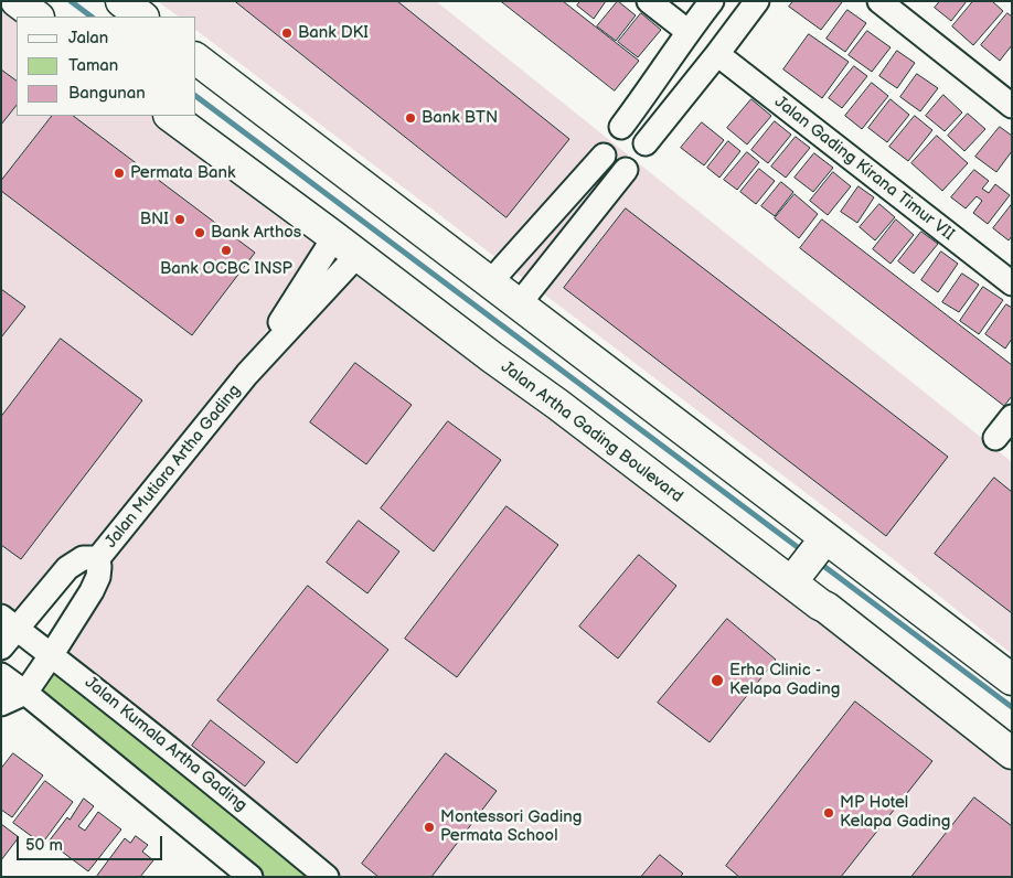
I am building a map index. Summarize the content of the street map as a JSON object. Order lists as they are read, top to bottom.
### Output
{
  "streets": {
    "main road": ["Jalan Artha Gading Boulevard"],
    "street": ["Jalan Gading Kirana Timur VII", "Jalan Mutiara Artha Gading", "Jalan Kumala Artha Gading"]
  },
  "crossings": [
    ["Jalan Artha Gading Boulevard", "Jalan Mutiara Artha Gading"],
    ["Jalan Mutiara Artha Gading", "Jalan Kumala Artha Gading"]
  ],
  "places": [
    "Bank DKI",
    "Bank BTN",
    "Permata Bank",
    "BNI",
    "Bank Arthos",
    "Bank OCBC INSP",
    "Erha Clinic - Kelapa Gading",
    "MP Hotel Kelapa Gading",
    "Montessori Gading Permata School"
  ],
  "legend": ["Jalan", "Taman", "Bangunan"],
  "scale_bar": "50 m"
}
